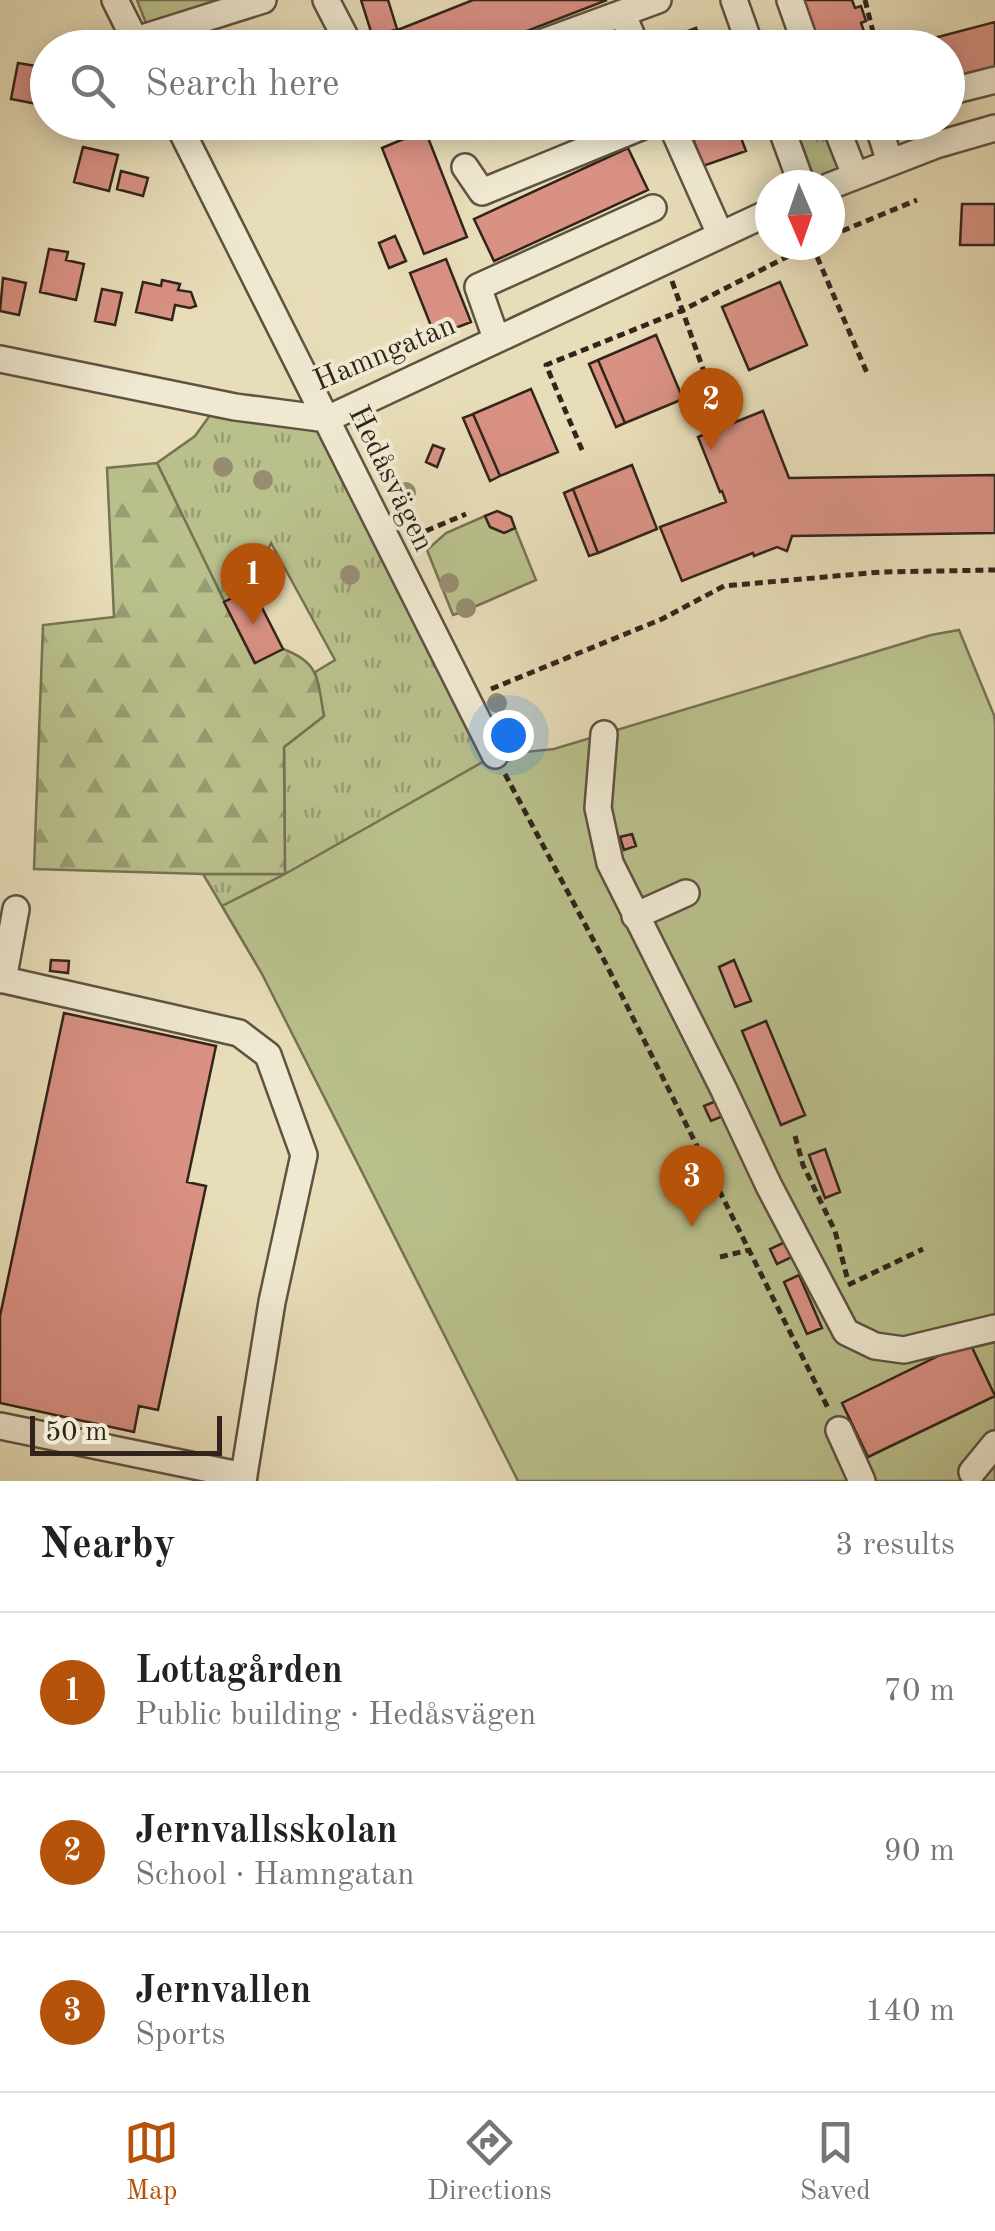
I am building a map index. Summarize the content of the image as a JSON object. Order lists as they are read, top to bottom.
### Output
{
  "streets": {
    "street": ["Hamngatan", "Hedåsvägen"]
  },
  "crossings": [
    ["Hamngatan", "Hedåsvägen"]
  ],
  "scale_bar": "50 m",
  "north": "bottom",
  "page": {
    "search": "Search here",
    "pins": ["2", "1", "3"],
    "scale": "50 m",
    "heading": ["Nearby", "3 results"],
    "list": [
      {
        "mark": "1",
        "name": "Lottagården",
        "note": "Public building · Hedåsvägen",
        "value": "70 m"
      },
      {
        "mark": "2",
        "name": "Jernvallsskolan",
        "note": "School · Hamngatan",
        "value": "90 m"
      },
      {
        "mark": "3",
        "name": "Jernvallen",
        "note": "Sports",
        "value": "140 m"
      }
    ],
    "nav": ["Map", "Directions", "Saved"]
  }
}
